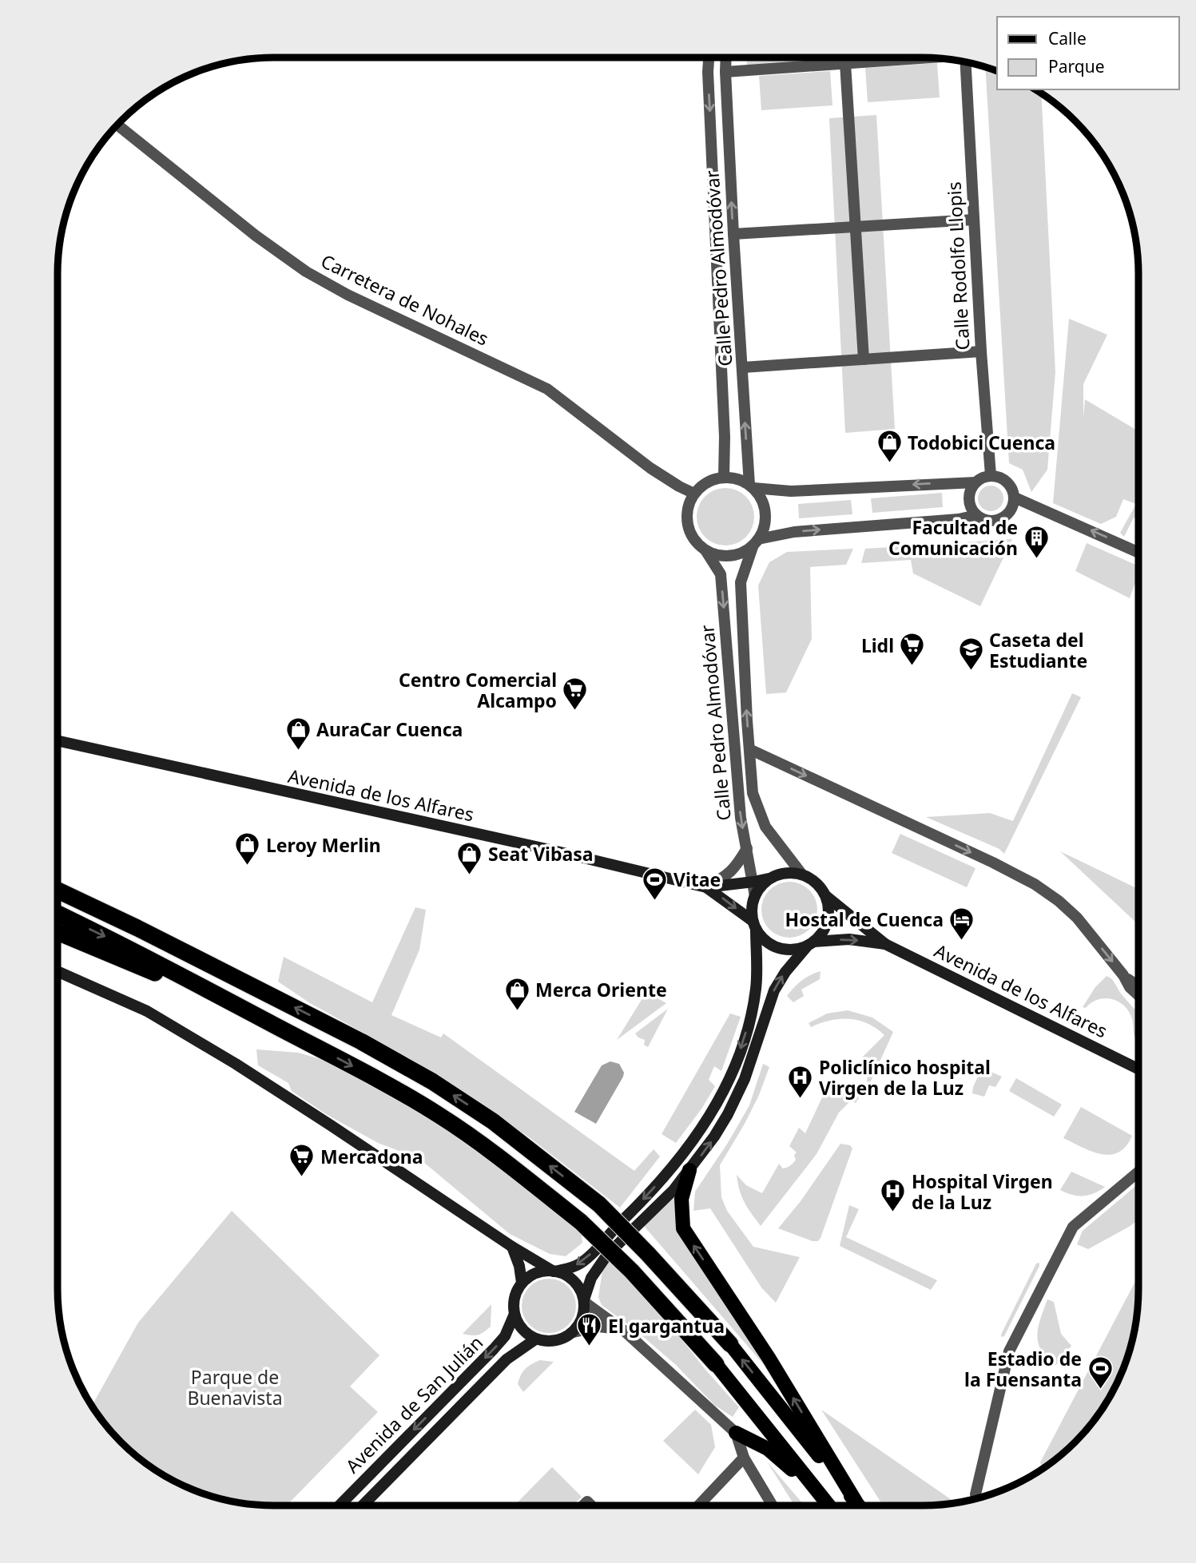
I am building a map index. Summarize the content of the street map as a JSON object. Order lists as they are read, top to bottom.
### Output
{
  "streets": {
    "main road": ["Avenida de los Alfares", "Avenida de San Julián"],
    "street": ["Calle Rodolfo Llopis", "Calle Pedro Almodóvar", "Carretera de Nohales"]
  },
  "crossings": [
    ["Calle Pedro Almodóvar", "Carretera de Nohales"],
    ["Calle Pedro Almodóvar", "Avenida de los Alfares"]
  ],
  "parks": ["Parque de Buenavista"],
  "places": {
    "shop": [
      "Todobici Cuenca",
      "AuraCar Cuenca",
      "Leroy Merlin",
      "Seat Vibasa",
      "Merca Oriente"
    ],
    "building": ["Facultad de Comunicación"],
    "supermarket": ["Lidl", "Centro Comercial Alcampo", "Mercadona"],
    "school or university": ["Caseta del Estudiante"],
    "sports": ["Vitae", "Estadio de la Fuensanta"],
    "hotel": ["Hostal de Cuenca"],
    "hospital": ["Policlínico hospital Virgen de la Luz", "Hospital Virgen de la Luz"],
    "restaurant": ["El gargantua"]
  },
  "legend": ["Calle", "Parque"]
}
